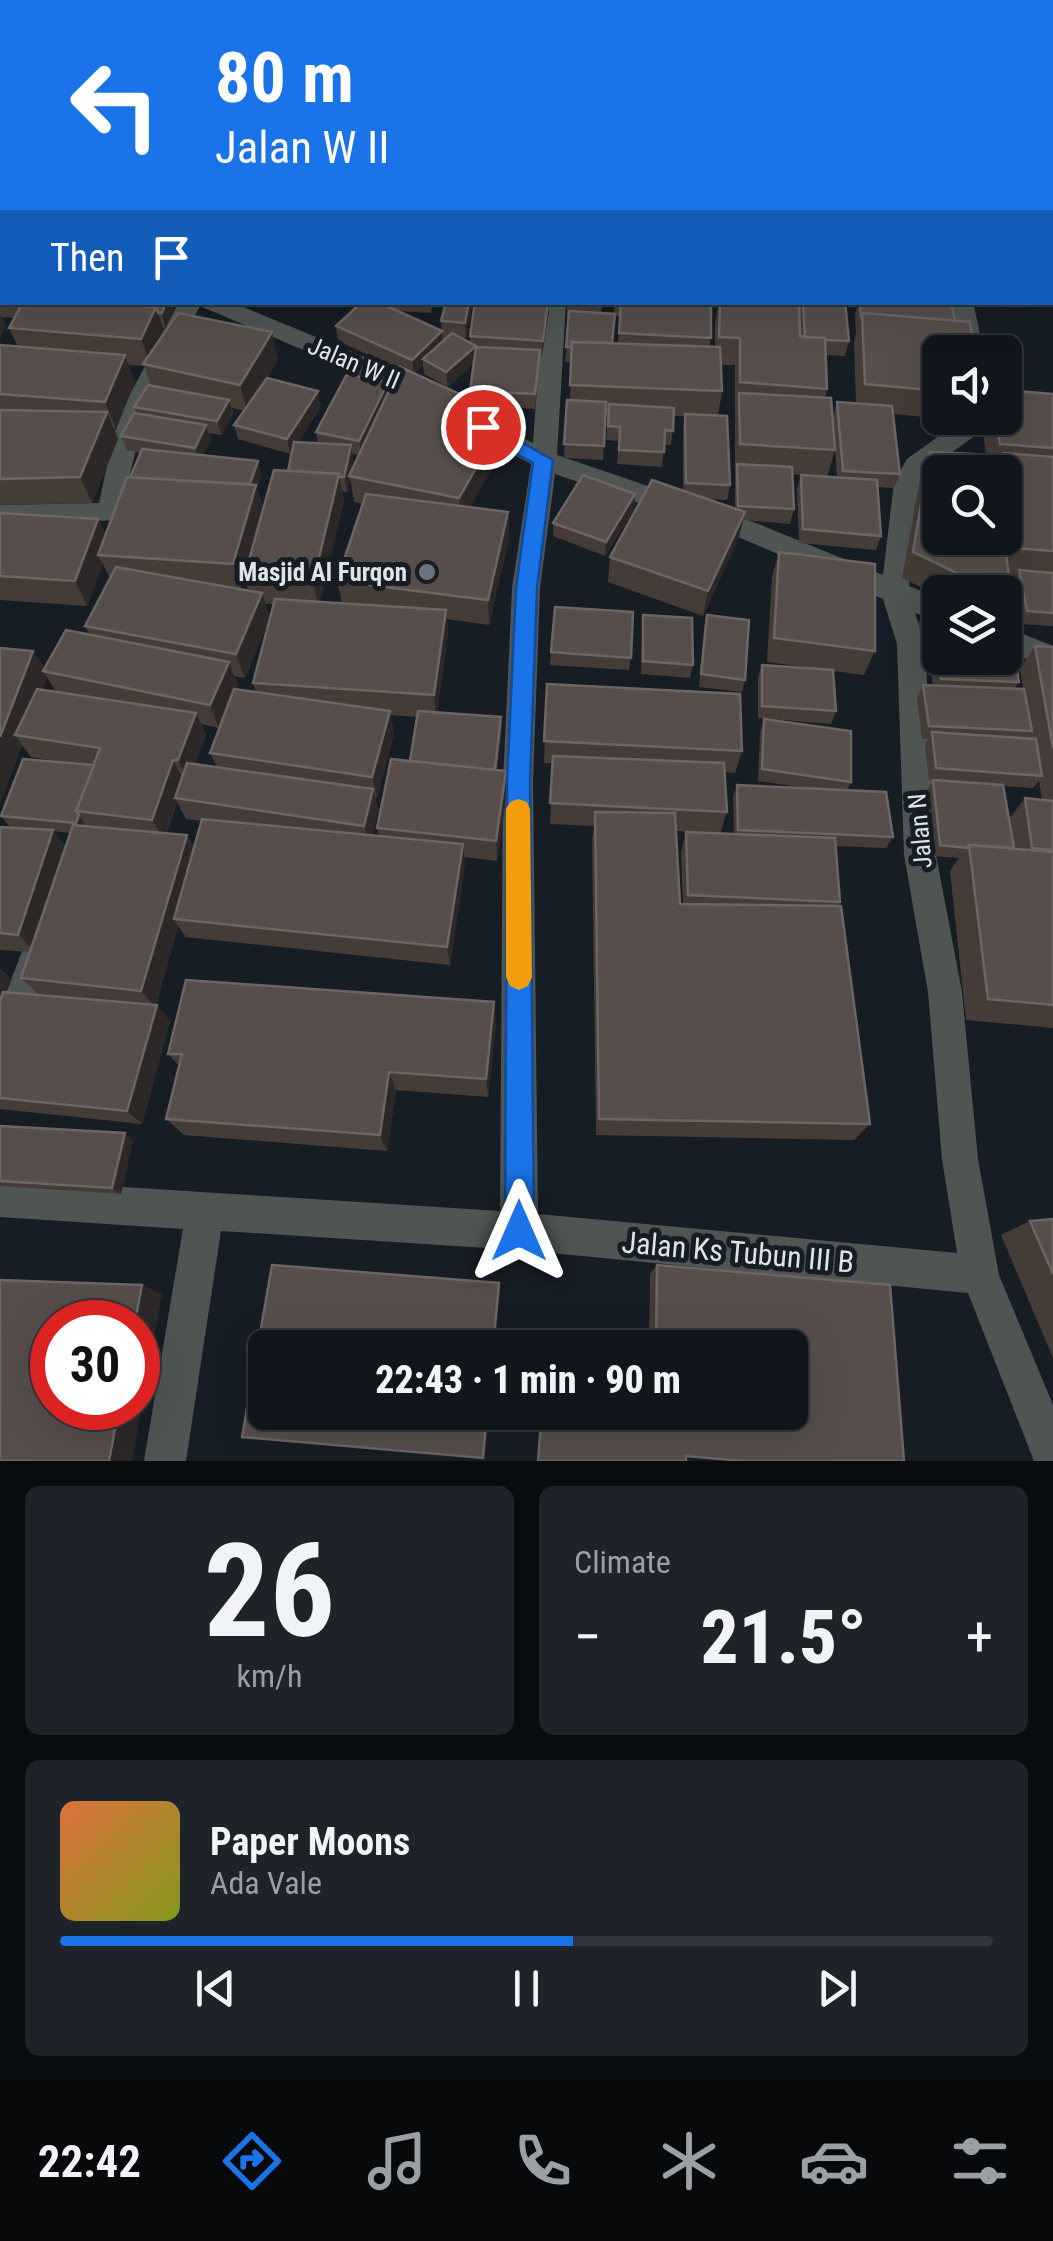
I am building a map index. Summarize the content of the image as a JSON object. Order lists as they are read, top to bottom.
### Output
{
  "streets": {
    "street": ["Jalan W II", "Jalan N", "Jalan Ks Tubun III B"]
  },
  "crossings": [
    ["Jalan W II", "Jalan N"],
    ["Jalan N", "Jalan Ks Tubun III B"]
  ],
  "places": ["Masjid Al Furqon"],
  "page": {
    "turn": ["80 m", "Jalan W II"],
    "then": "Then",
    "limit": "30",
    "trip": "22:43 · 1 min · 90 m",
    "tile": [
      ["26", "km/h"],
      "Climate"
    ],
    "heat": ["−", "21.5°", "+"],
    "song": ["Paper Moons", "Ada Vale"],
    "tabs": "22:42"
  }
}
